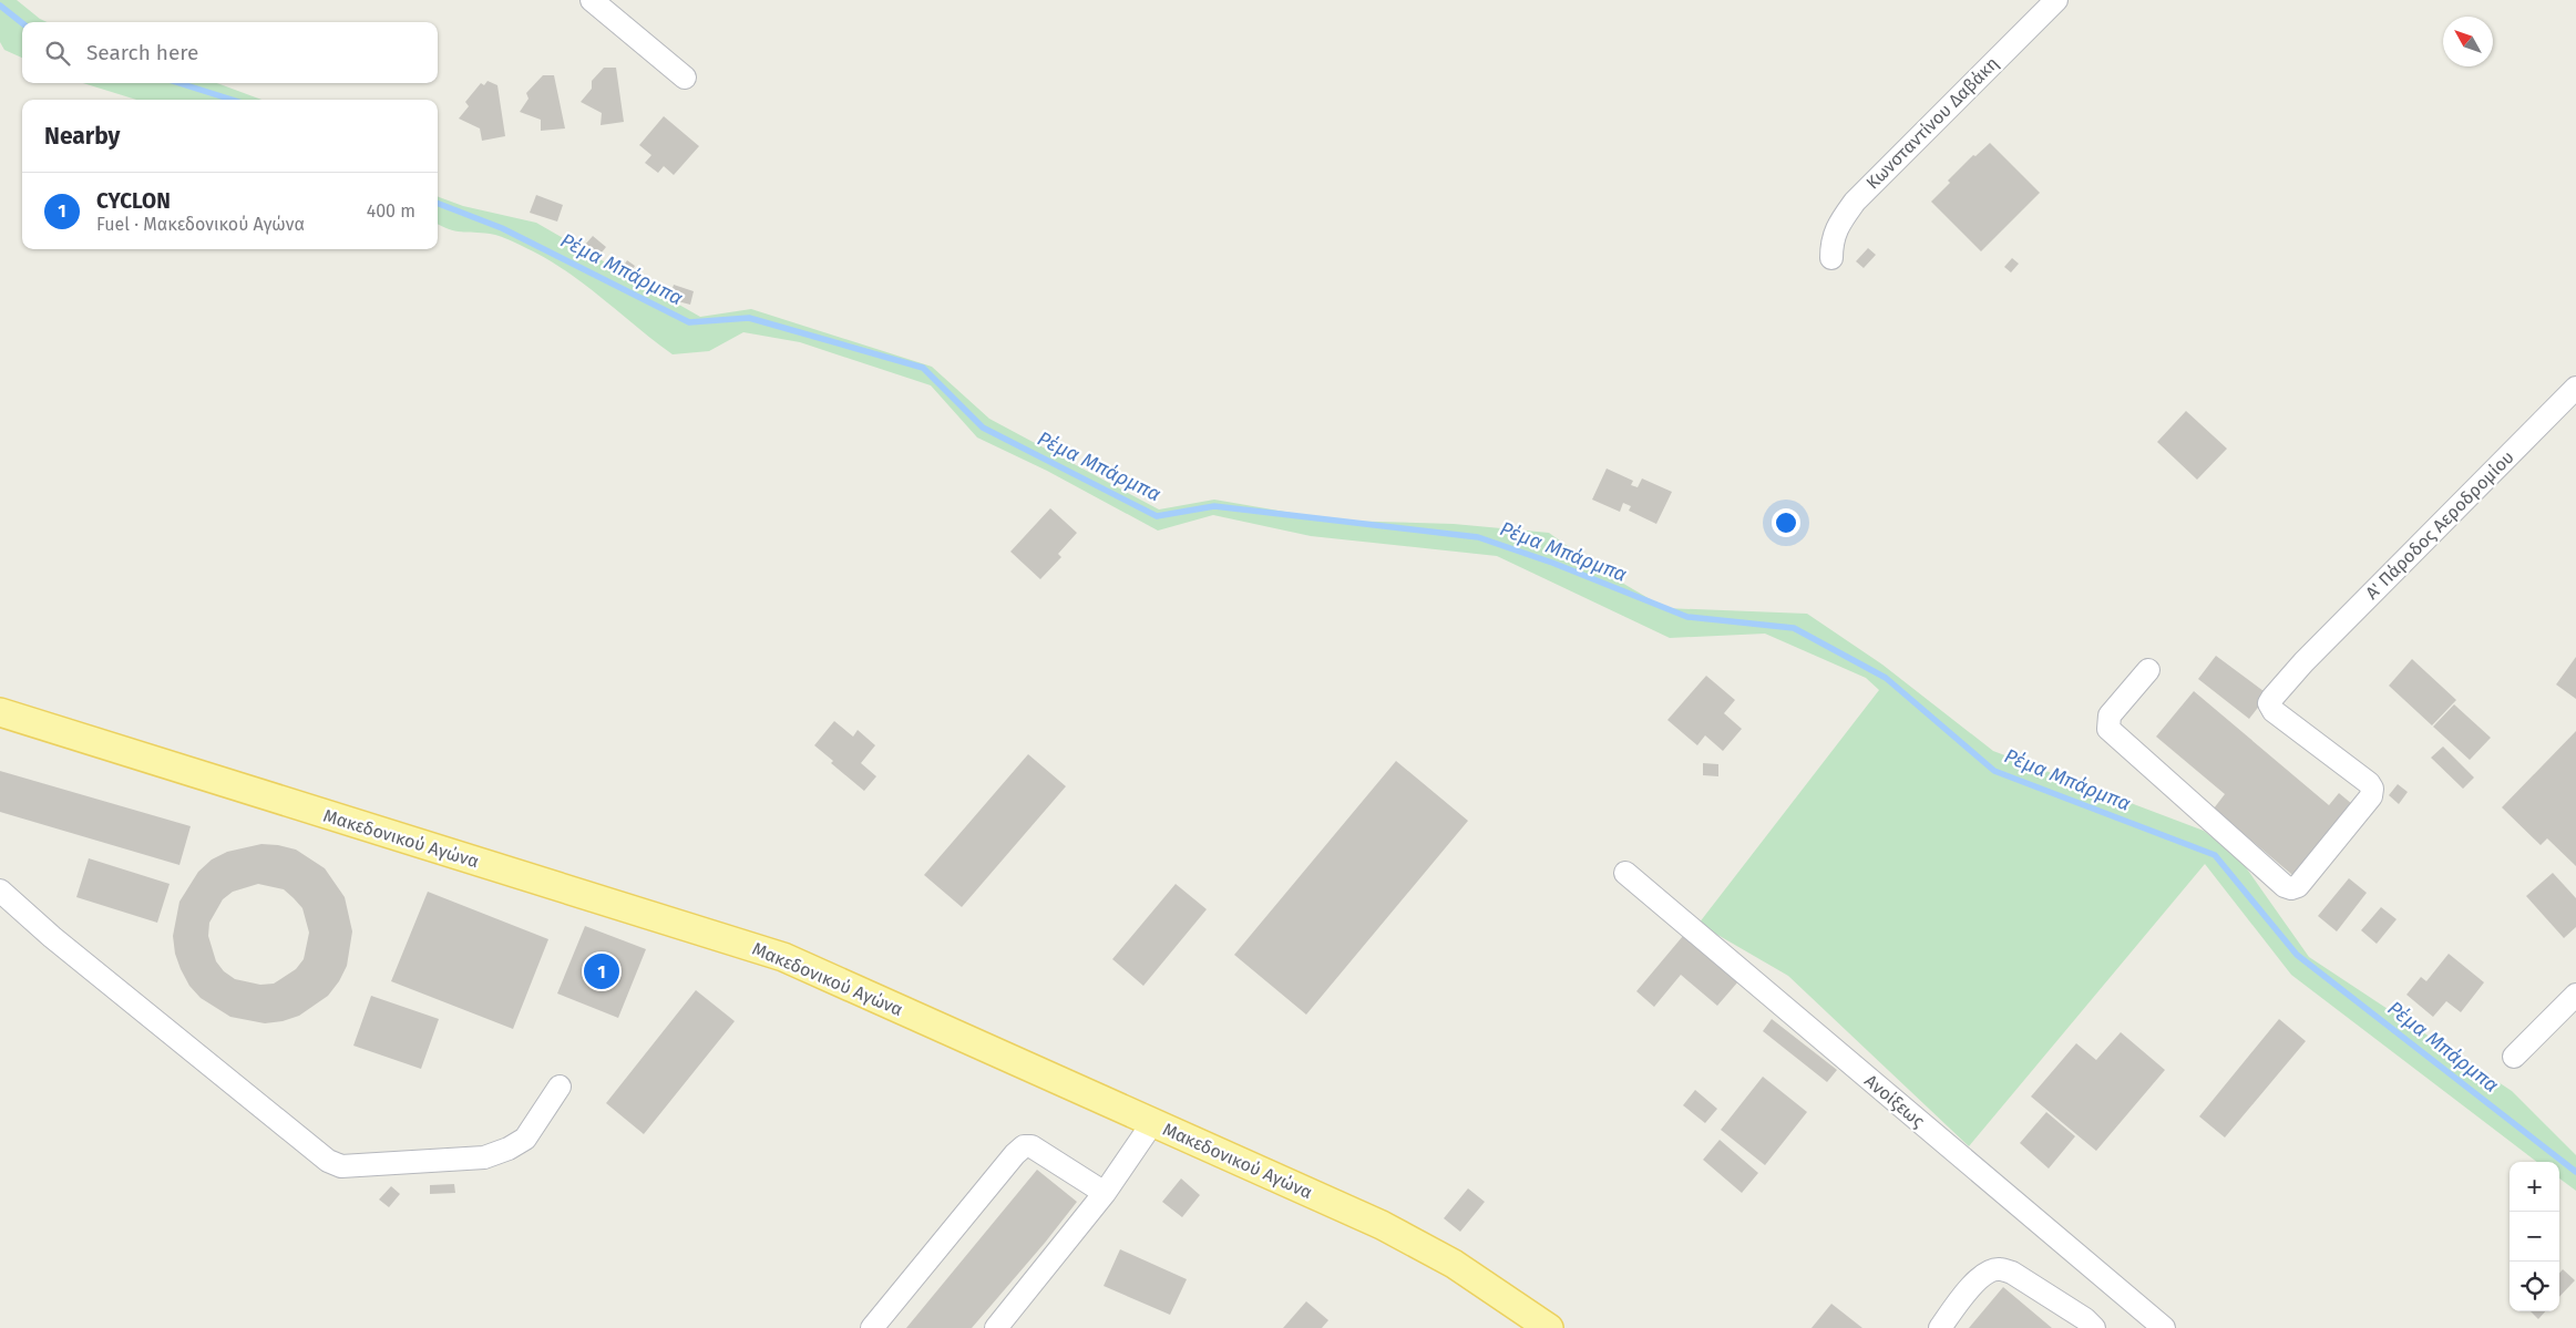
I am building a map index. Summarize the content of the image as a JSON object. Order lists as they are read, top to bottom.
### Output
{
  "streets": {
    "main road": ["Μακεδονικού Αγώνα"],
    "street": ["Κωνσταντίνου Δαβάκη", "Α' Πάροδος Αεροδρομίου", "Ανοίξεως"]
  },
  "water": ["Ρέμα Μπάρμπα"],
  "north": "top left",
  "page": {
    "search": "Search here",
    "heading": "Nearby",
    "list": [
      {
        "mark": "1",
        "name": "CYCLON",
        "note": "Fuel · Μακεδονικού Αγώνα",
        "value": "400 m"
      }
    ],
    "pins": "1",
    "map_buttons": ["+", "−"]
  }
}
